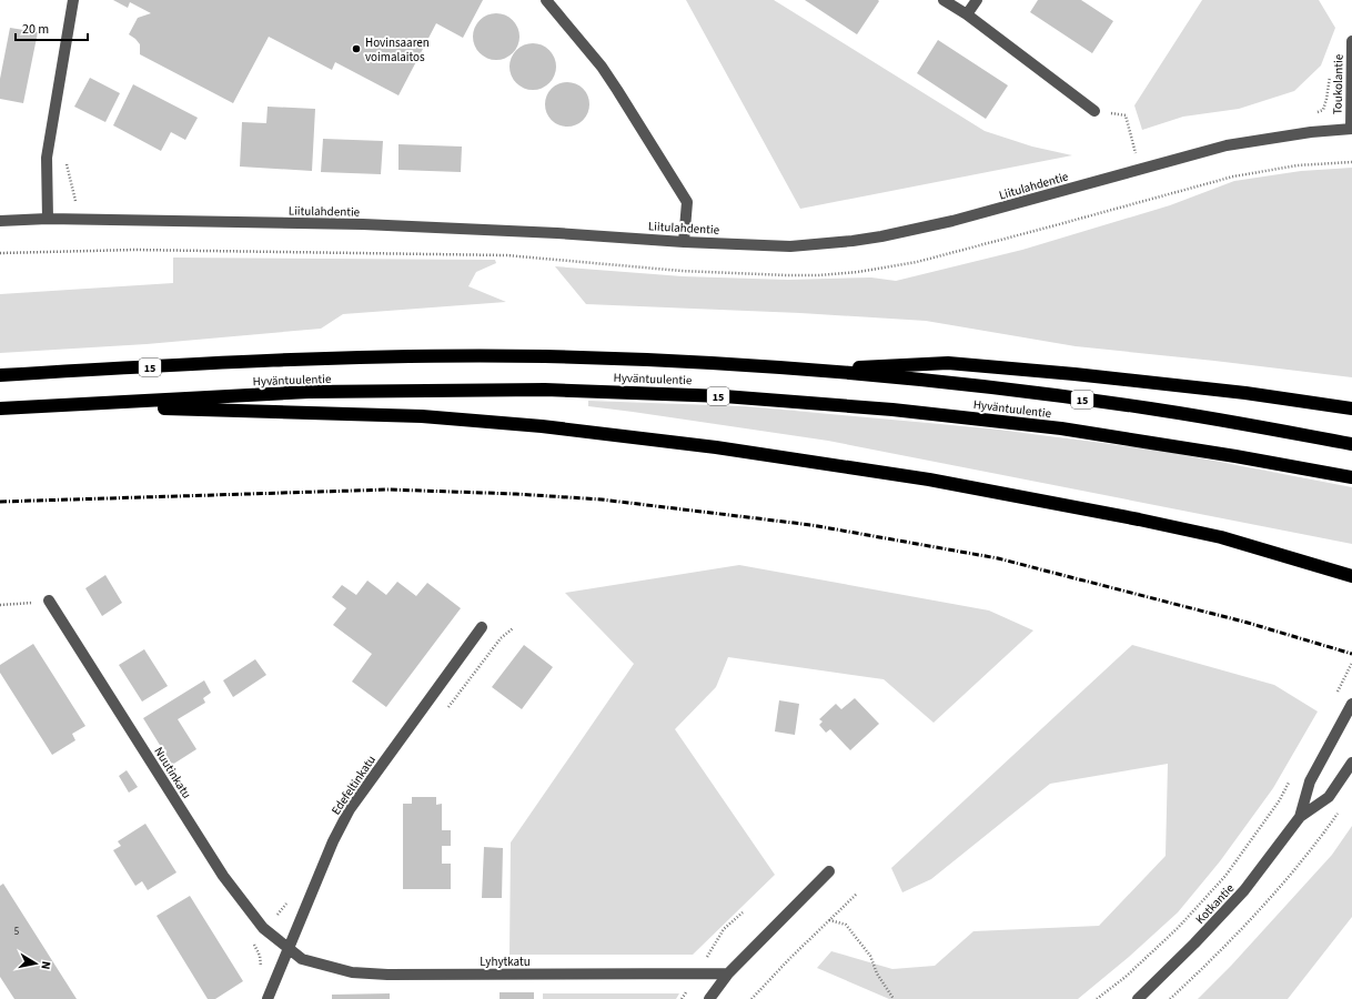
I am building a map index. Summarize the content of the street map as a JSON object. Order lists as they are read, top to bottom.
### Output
{
  "streets": {
    "highway": ["15", "Hyväntuulentie"],
    "street": [
      "Toukolantie",
      "Liitulahdentie",
      "Nuutinkatu",
      "Edefeltinkatu",
      "Kotkantie",
      "Lyhytkatu"
    ]
  },
  "crossings": [
    ["Toukolantie", "Liitulahdentie"],
    ["Nuutinkatu", "Edefeltinkatu"],
    ["Nuutinkatu", "Lyhytkatu"],
    ["Edefeltinkatu", "Lyhytkatu"]
  ],
  "places": ["Hovinsaaren voimalaitos"],
  "house_numbers": ["5"],
  "scale_bar": "20 m",
  "north": "right"
}
